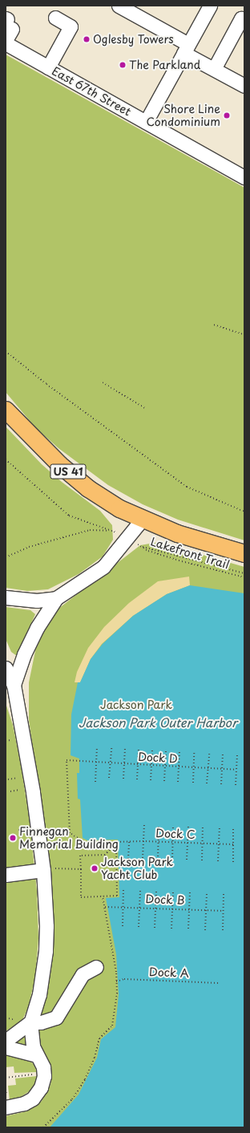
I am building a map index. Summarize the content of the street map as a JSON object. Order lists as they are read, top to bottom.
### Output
{
  "streets": {
    "main road": ["US 41"],
    "street": ["East 67th Street"],
    "path": [
      "Lakefront Trail",
      "Dock D",
      "Dock C",
      "Dock B",
      "Dock A"
    ]
  },
  "crossings": [
    ["Dock D", "Dock C"]
  ],
  "water": ["Jackson Park Outer Harbor"],
  "parks": ["Jackson Park"],
  "places": [
    "Oglesby Towers",
    "The Parkland",
    "Shore Line Condominium",
    "Finnegan Memorial Building",
    "Jackson Park Yacht Club"
  ]
}
